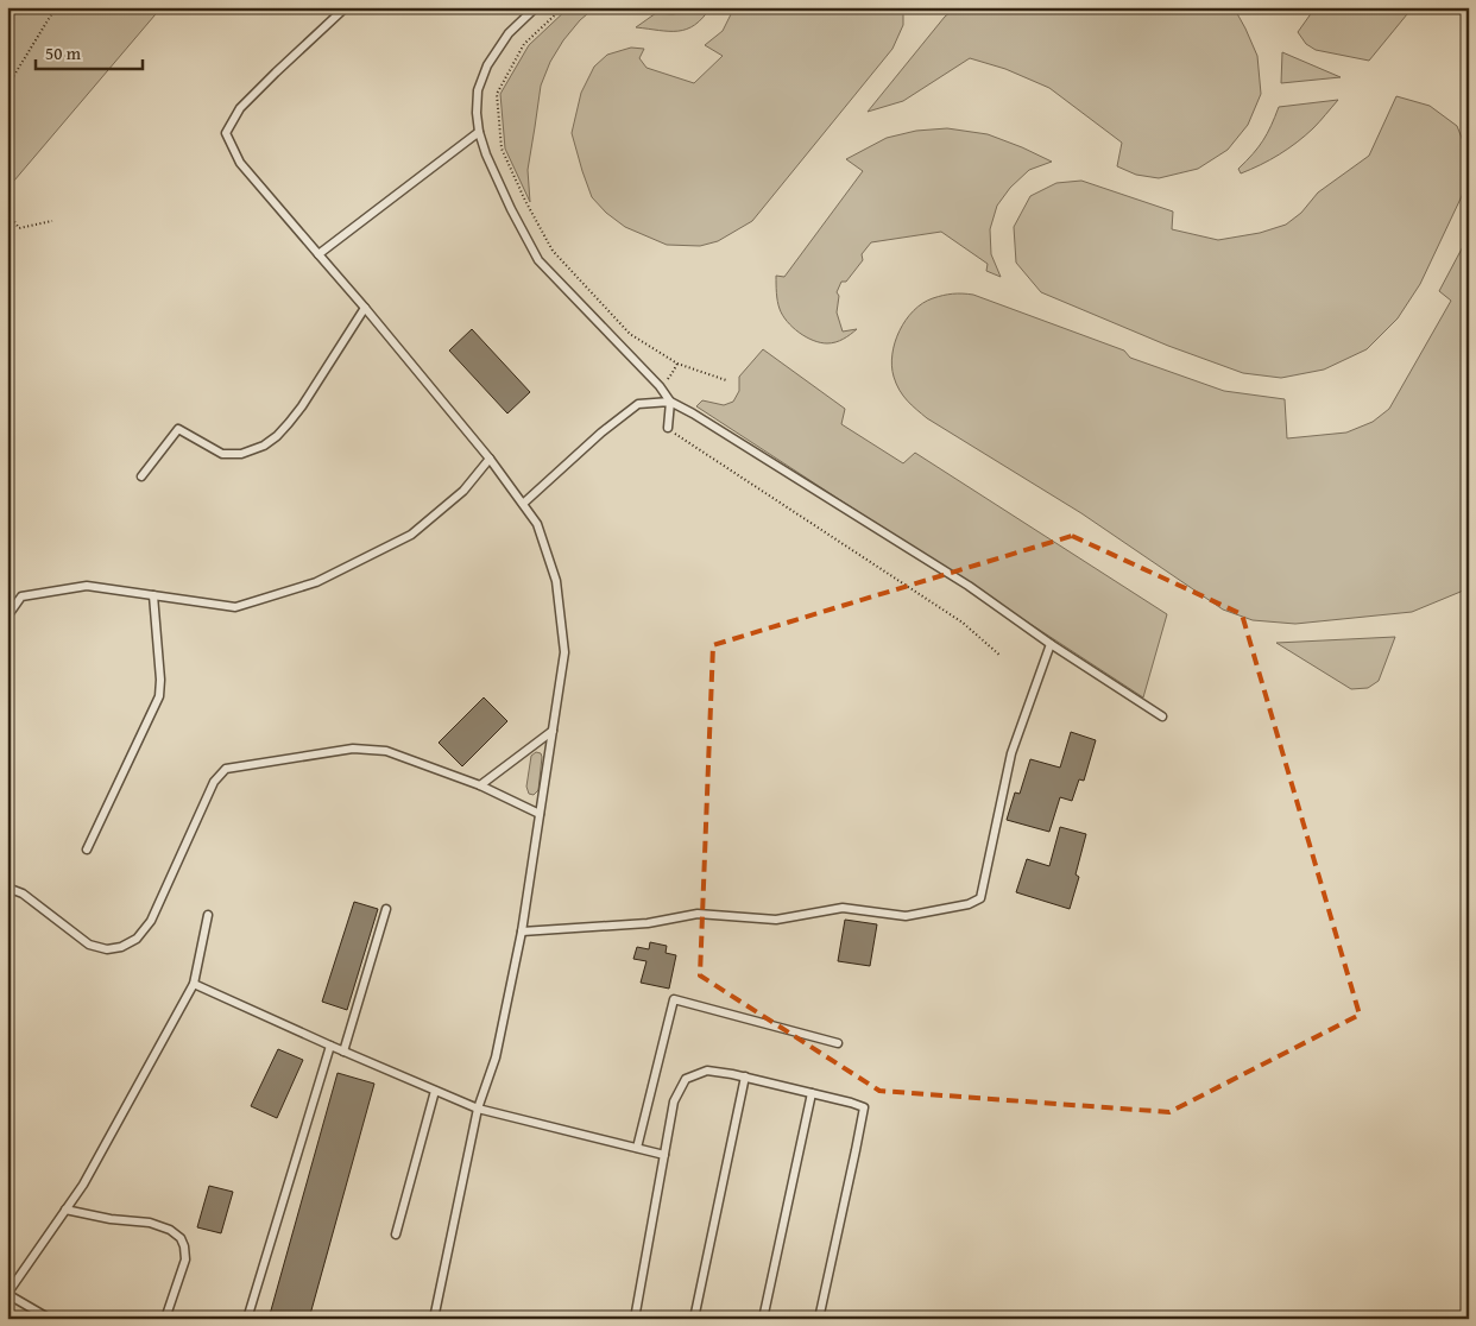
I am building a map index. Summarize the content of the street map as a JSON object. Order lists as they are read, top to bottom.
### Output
{
  "scale_bar": "50 m"
}
